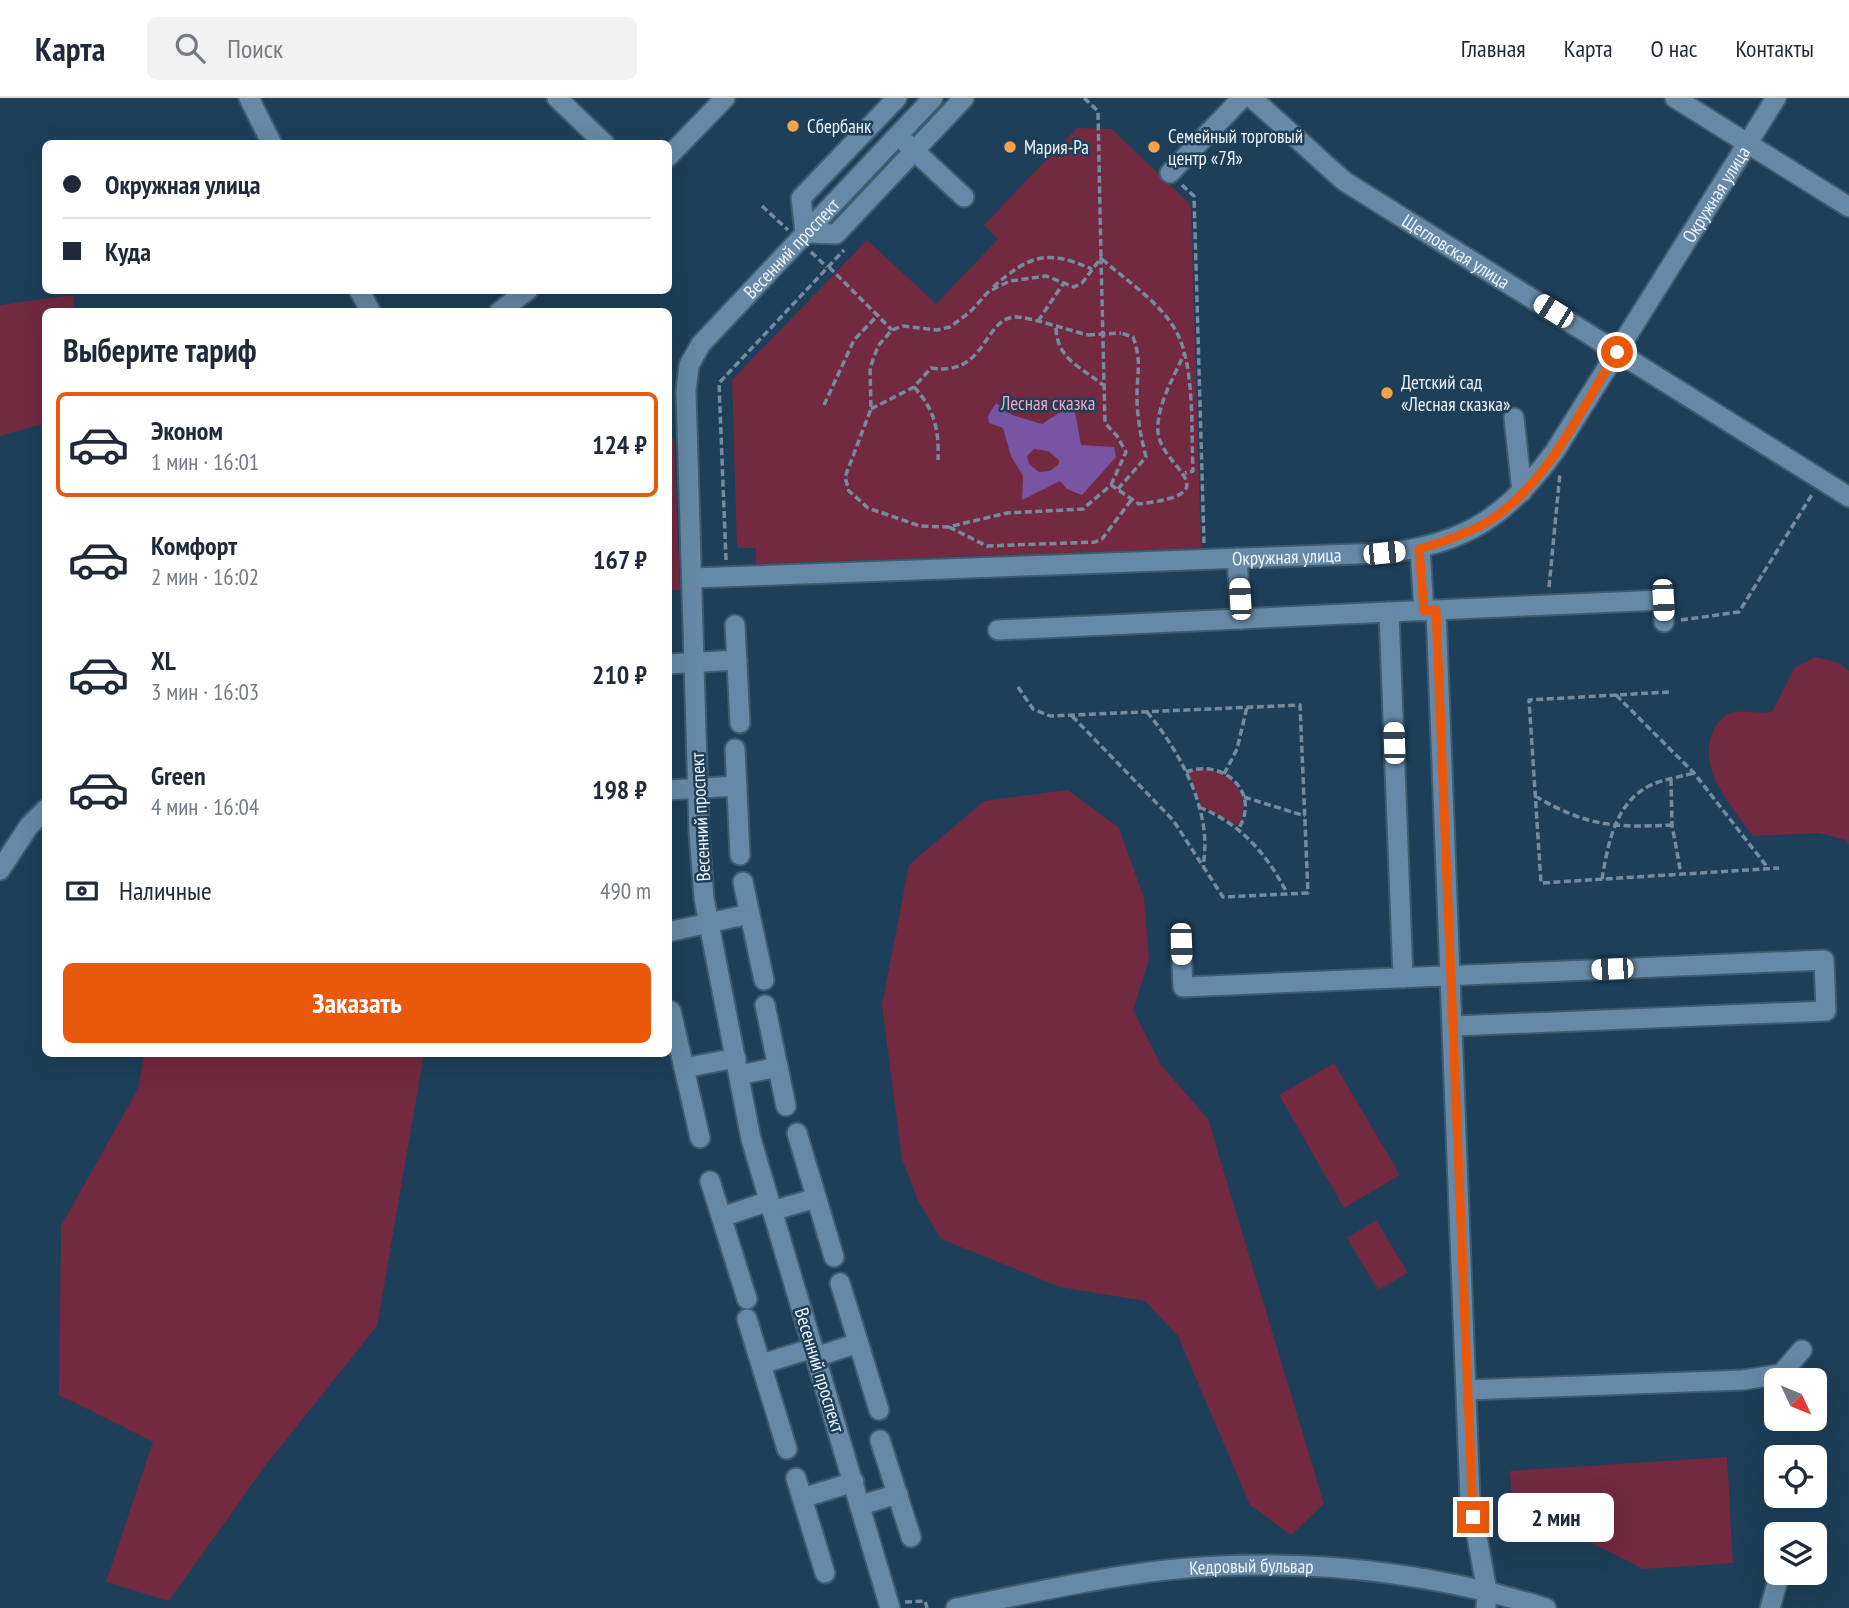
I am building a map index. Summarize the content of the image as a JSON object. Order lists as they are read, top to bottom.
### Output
{
  "streets": {
    "street": [
      "Окружная улица",
      "Весенний проспект",
      "Щегловская улица",
      "Кедровый бульвар"
    ]
  },
  "crossings": [
    ["Окружная улица", "Весенний проспект"],
    ["Окружная улица", "Щегловская улица"]
  ],
  "parks": ["Лесная сказка"],
  "places": [
    "Сбербанк",
    "Мария-Ра",
    "Семейный торговый центр «7Я»",
    "Детский сад «Лесная сказка»"
  ],
  "north": "bottom right",
  "page": {
    "header": "Карта",
    "search": "Поиск",
    "nav": [
      "Главная",
      "Карта",
      "О нас",
      "Контакты"
    ],
    "banner": ["Окружная улица", "Куда"],
    "heading": "Выберите тариф",
    "list": [
      {
        "name": "Эконом",
        "note": "1 мин · 16:01",
        "value": "124 ₽"
      },
      {
        "name": "Комфорт",
        "note": "2 мин · 16:02",
        "value": "167 ₽"
      },
      {
        "name": "XL",
        "note": "3 мин · 16:03",
        "value": "210 ₽"
      },
      {
        "name": "Green",
        "note": "4 мин · 16:04",
        "value": "198 ₽"
      }
    ],
    "pay": ["Наличные", "490 m"],
    "buttons": "Заказать",
    "bubble": "2 мин"
  }
}
